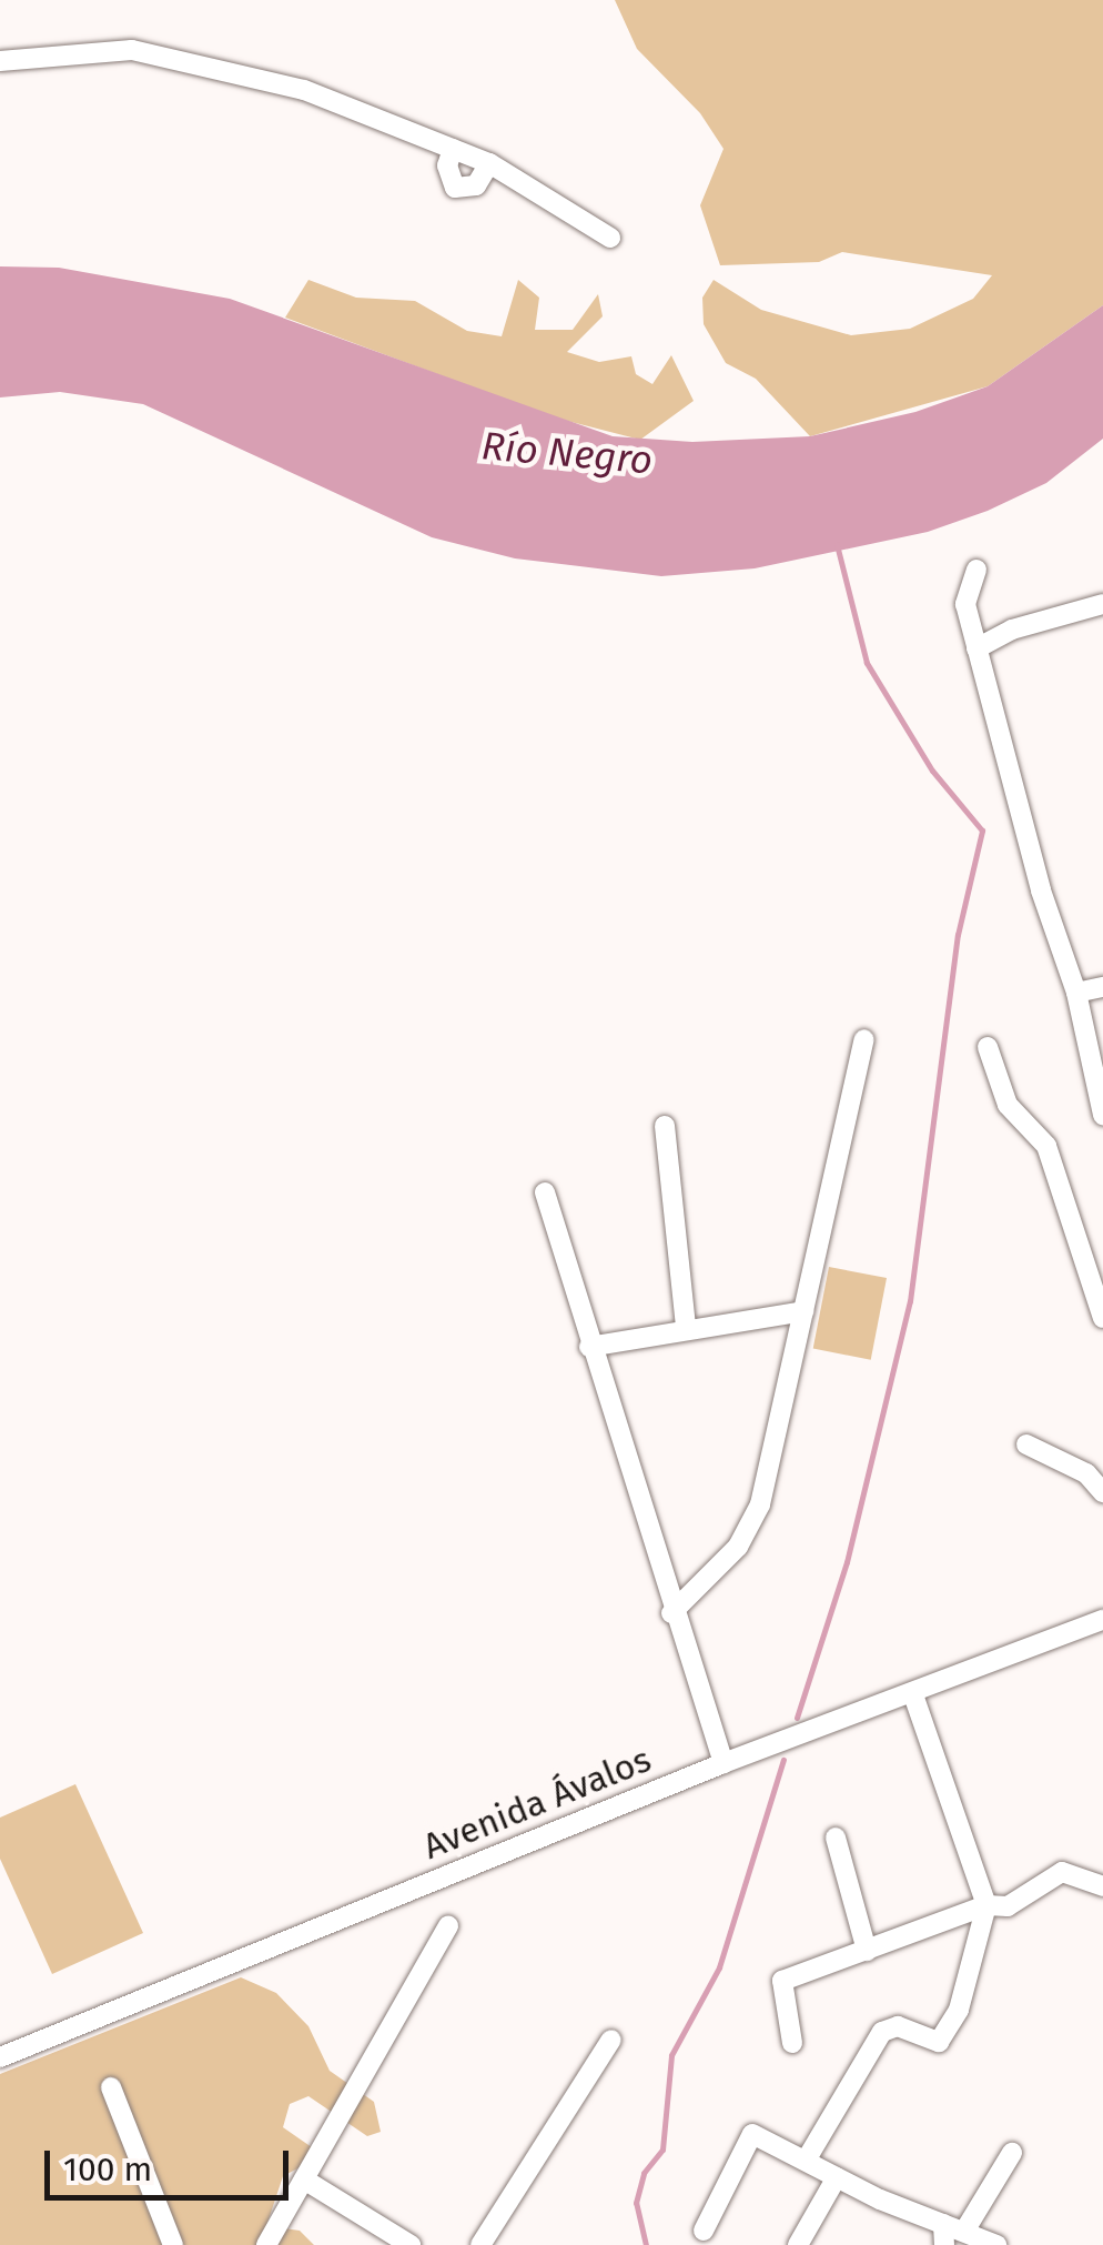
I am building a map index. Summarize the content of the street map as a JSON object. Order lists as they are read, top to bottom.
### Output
{
  "streets": {
    "street": ["Avenida Ávalos"]
  },
  "water": ["Río Negro"],
  "scale_bar": "100 m"
}
